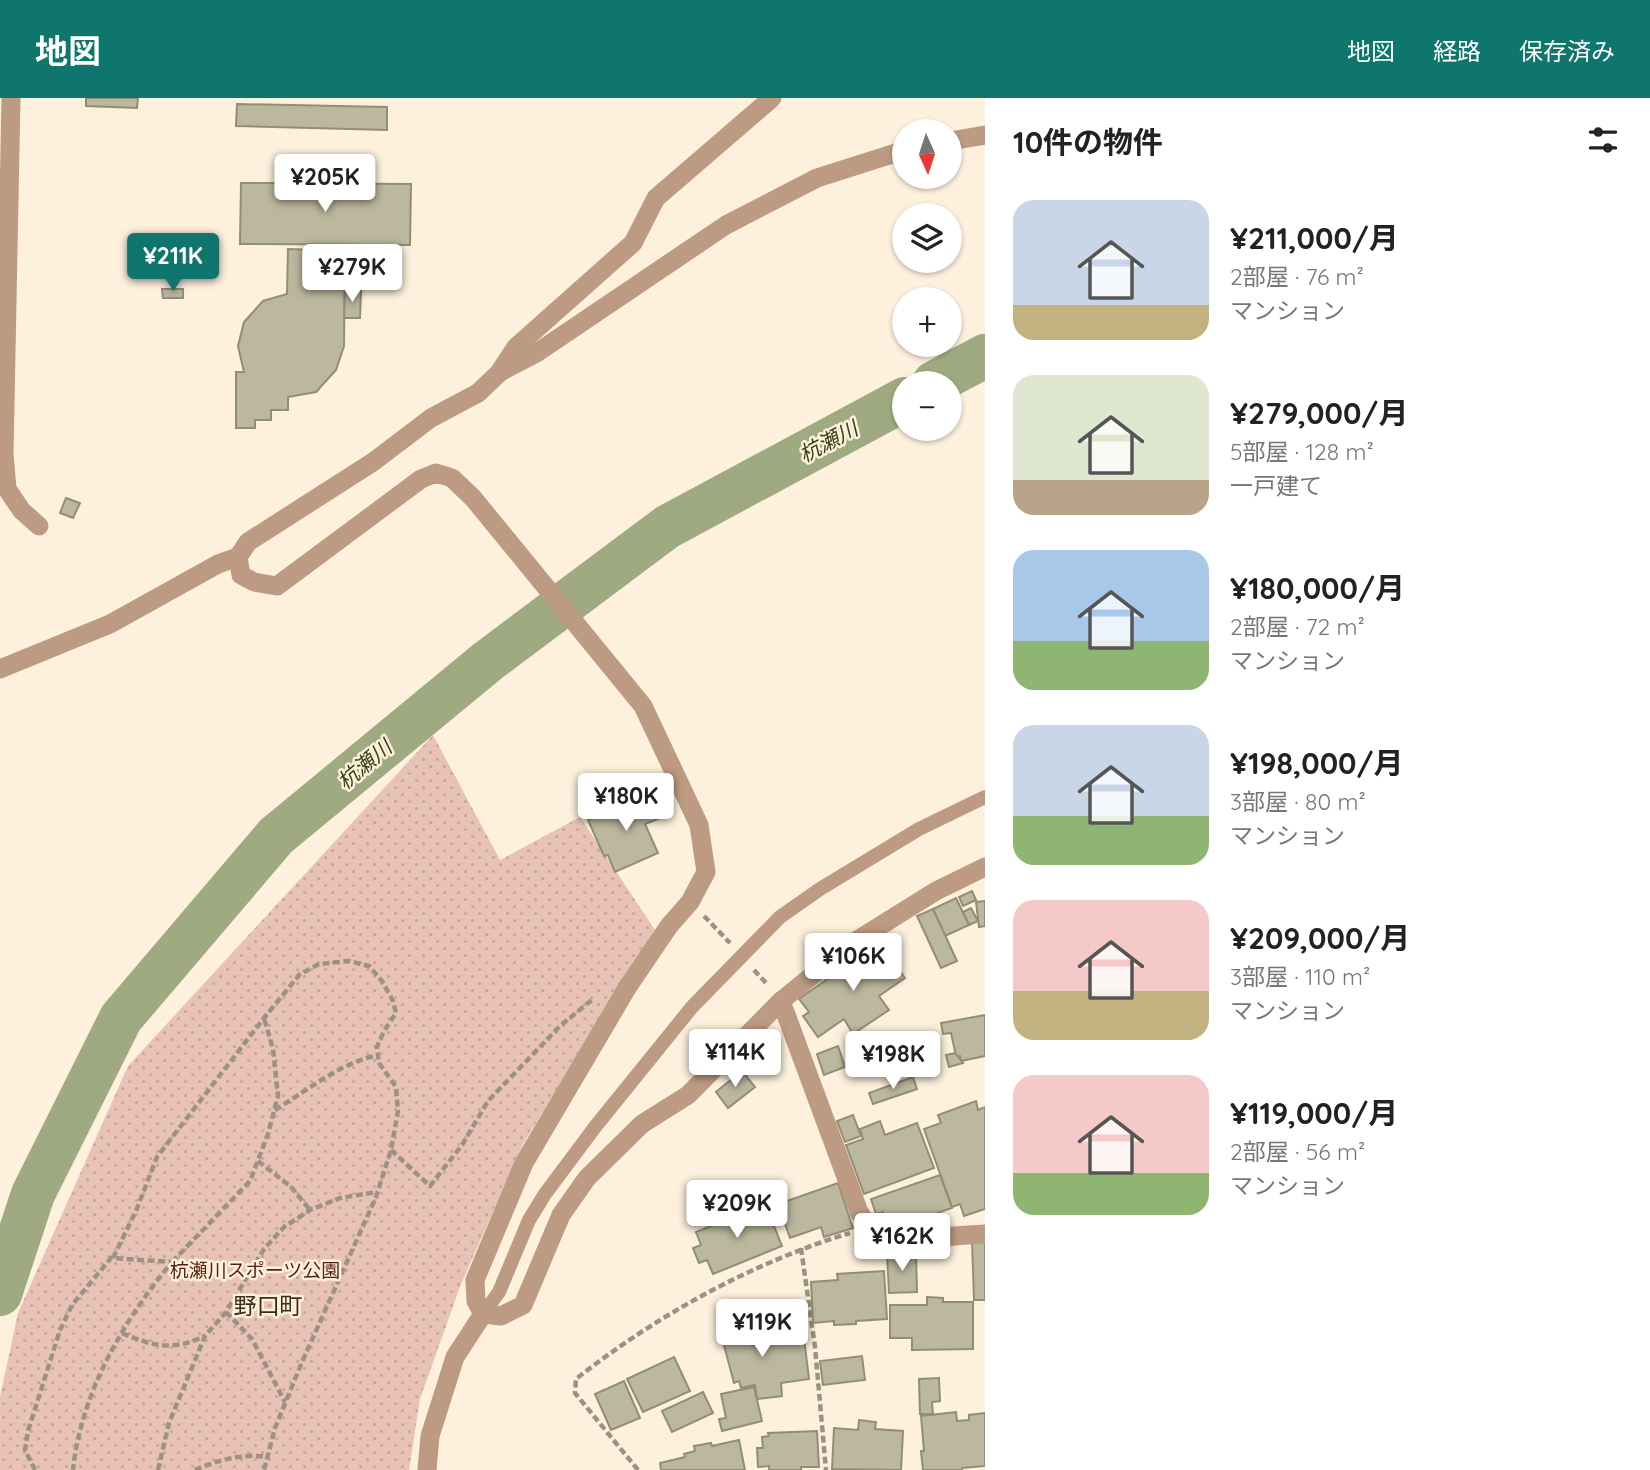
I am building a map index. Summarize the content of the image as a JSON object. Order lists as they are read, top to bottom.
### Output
{
  "districts": ["野口町"],
  "water": ["杭瀬川"],
  "parks": ["杭瀬川スポーツ公園"],
  "north": "bottom",
  "page": {
    "header": "地図",
    "nav": ["地図", "経路", "保存済み"],
    "heading": "10件の物件",
    "map_buttons": ["+", "−"],
    "price": [
      "¥205K",
      "¥211K",
      "¥279K",
      "¥180K",
      "¥106K",
      "¥114K",
      "¥198K",
      "¥209K",
      "¥162K",
      "¥119K"
    ],
    "list": [
      {
        "name": "¥211,000/月",
        "note": "2部屋 · 76 m² · マンション"
      },
      {
        "name": "¥279,000/月",
        "note": "5部屋 · 128 m² · 一戸建て"
      },
      {
        "name": "¥180,000/月",
        "note": "2部屋 · 72 m² · マンション"
      },
      {
        "name": "¥198,000/月",
        "note": "3部屋 · 80 m² · マンション"
      },
      {
        "name": "¥209,000/月",
        "note": "3部屋 · 110 m² · マンション"
      },
      {
        "name": "¥119,000/月",
        "note": "2部屋 · 56 m² · マンション"
      }
    ]
  }
}
